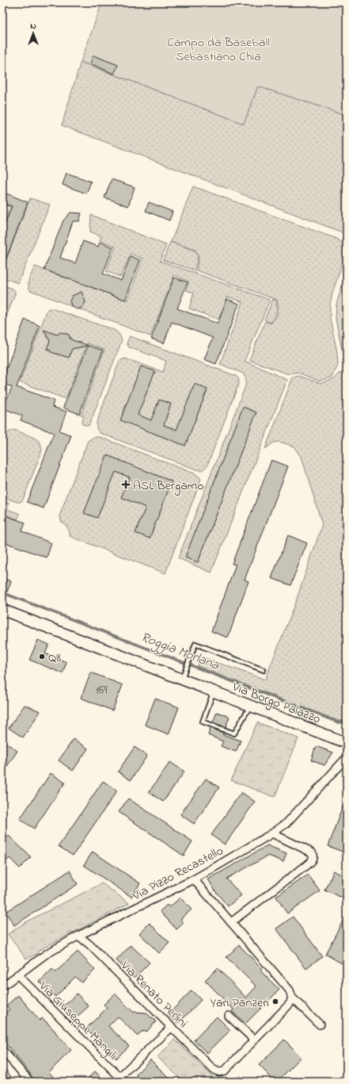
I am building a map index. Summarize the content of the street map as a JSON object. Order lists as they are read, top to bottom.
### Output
{
  "streets": {
    "main road": ["Via Borgo Palazzo"],
    "street": ["Via Pizzo Recastello", "Via Renato Perlini", "Via Giuseppe Mangili"]
  },
  "crossings": [
    ["Via Pizzo Recastello", "Via Renato Perlini"],
    ["Via Pizzo Recastello", "Via Giuseppe Mangili"]
  ],
  "water": ["Roggia Morlana"],
  "parks": ["Campo da Baseball Sebastiano Chia"],
  "places": {
    "health": ["ASL Bergamo"],
    "other": ["Q8", "Yari Panzeri"]
  },
  "house_numbers": ["169"],
  "north": "top"
}
